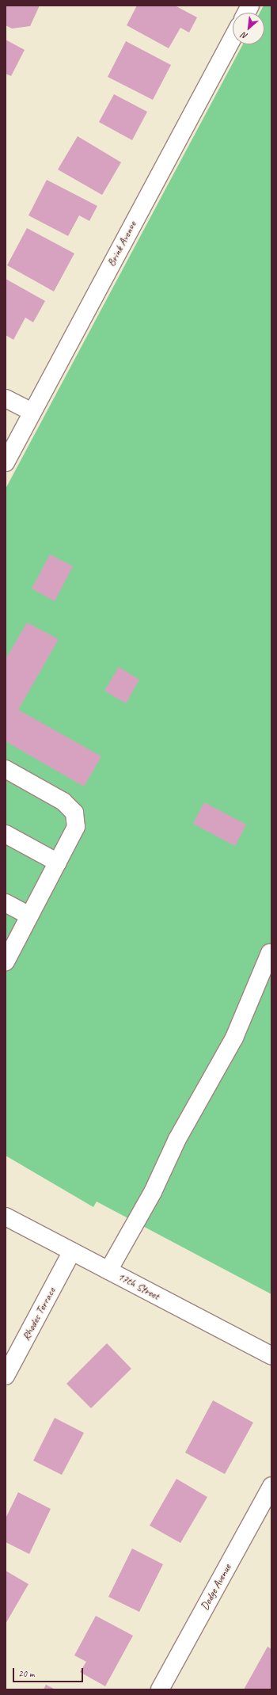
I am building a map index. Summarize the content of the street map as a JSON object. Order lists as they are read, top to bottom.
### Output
{
  "streets": {
    "street": [
      "Brink Avenue",
      "17th Street",
      "Rhodes Terrace",
      "Dodge Avenue"
    ]
  },
  "crossings": [
    ["17th Street", "Rhodes Terrace"]
  ],
  "scale_bar": "20 m",
  "north": "bottom left"
}
